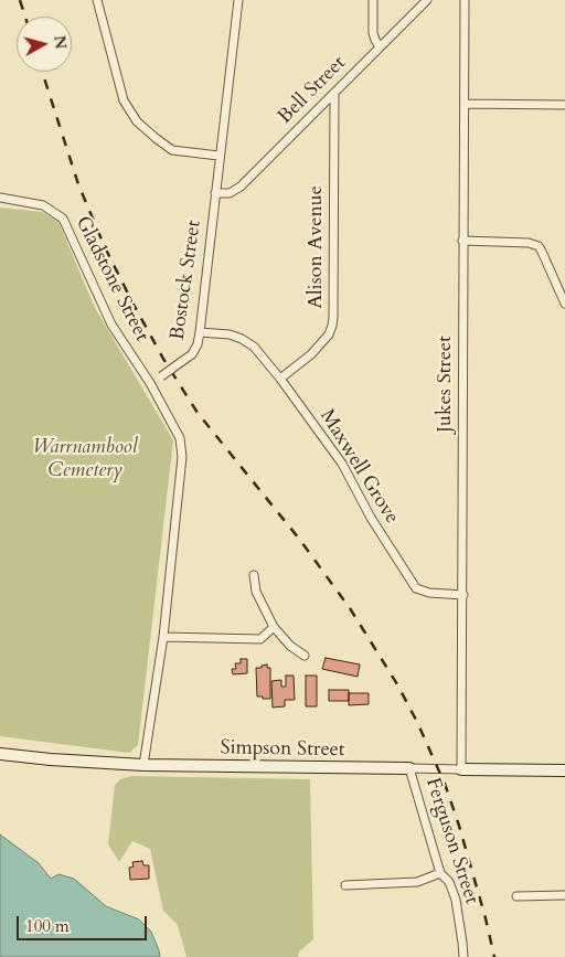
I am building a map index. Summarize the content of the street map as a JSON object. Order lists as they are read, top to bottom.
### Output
{
  "streets": {
    "street": [
      "Bell Street",
      "Alison Avenue",
      "Gladstone Street",
      "Bostock Street",
      "Jukes Street",
      "Maxwell Grove",
      "Simpson Street",
      "Ferguson Street"
    ]
  },
  "crossings": [
    ["Bell Street", "Alison Avenue"],
    ["Bell Street", "Bostock Street"],
    ["Alison Avenue", "Maxwell Grove"],
    ["Gladstone Street", "Bostock Street"],
    ["Bostock Street", "Maxwell Grove"],
    ["Jukes Street", "Maxwell Grove"],
    ["Jukes Street", "Simpson Street"],
    ["Simpson Street", "Ferguson Street"]
  ],
  "parks": ["Warrnambool Cemetery"],
  "scale_bar": "100 m",
  "north": "right"
}
